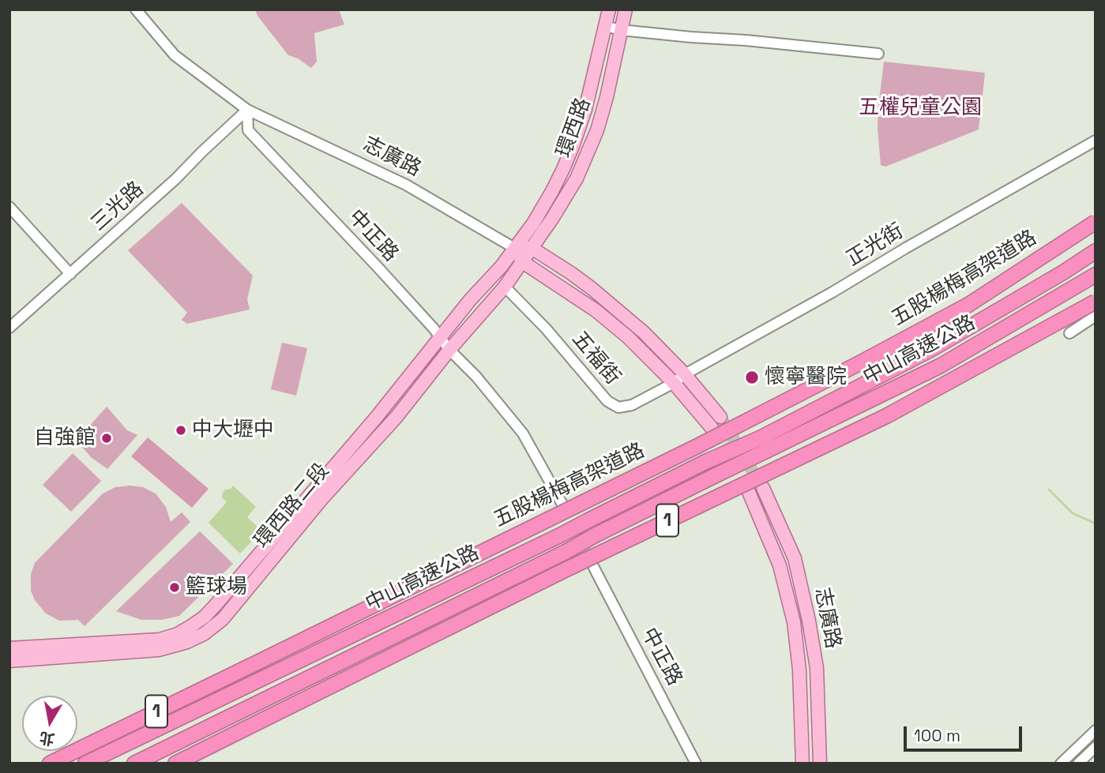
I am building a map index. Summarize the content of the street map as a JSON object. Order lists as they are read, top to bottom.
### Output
{
  "streets": {
    "highway": ["五股楊梅高架道路", "中山高速公路", "1"],
    "main road": ["環西路", "志廣路", "環西路二段"],
    "street": [
      "三光路",
      "中正路",
      "正光街",
      "五福街"
    ]
  },
  "crossings": [
    ["環西路", "志廣路"],
    ["環西路", "環西路二段"],
    ["志廣路", "三光路"],
    ["志廣路", "中正路"],
    ["志廣路", "環西路二段"],
    ["三光路", "中正路"],
    ["中正路", "環西路二段"],
    ["正光街", "五福街"],
    ["五福街", "環西路二段"]
  ],
  "parks": ["五權兒童公園"],
  "places": [
    "懷寧醫院",
    "中大壢中",
    "自強館",
    "籃球場"
  ],
  "scale_bar": "100 m",
  "north": "bottom"
}
